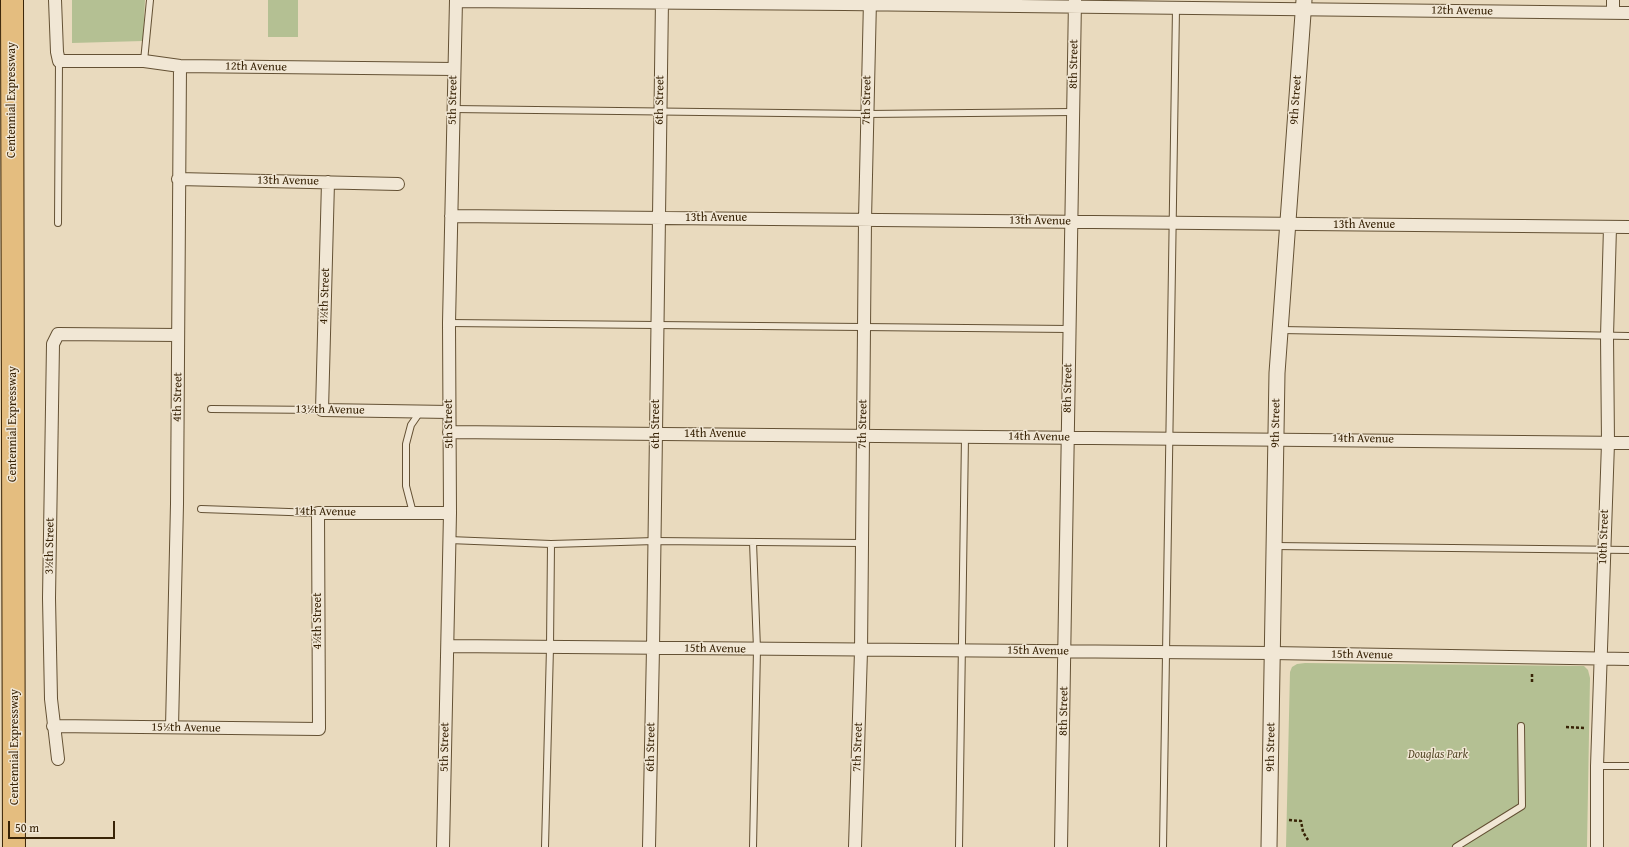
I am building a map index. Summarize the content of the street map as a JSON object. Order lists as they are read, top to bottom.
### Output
{
  "streets": {
    "highway": ["Centennial Expressway"],
    "street": [
      "12th Avenue",
      "8th Street",
      "5th Street",
      "6th Street",
      "7th Street",
      "9th Street",
      "13th Avenue",
      "4½th Street",
      "4th Street",
      "13½th Avenue",
      "14th Avenue",
      "10th Street",
      "3½th Street",
      "15th Avenue",
      "15½th Avenue"
    ]
  },
  "crossings": [
    ["12th Avenue", "8th Street"],
    ["12th Avenue", "5th Street"],
    ["12th Avenue", "6th Street"],
    ["12th Avenue", "7th Street"],
    ["12th Avenue", "9th Street"],
    ["12th Avenue", "4th Street"],
    ["8th Street", "13th Avenue"],
    ["8th Street", "14th Avenue"],
    ["8th Street", "15th Avenue"],
    ["5th Street", "13th Avenue"],
    ["5th Street", "13½th Avenue"],
    ["5th Street", "14th Avenue"],
    ["5th Street", "15th Avenue"],
    ["6th Street", "13th Avenue"],
    ["6th Street", "14th Avenue"],
    ["6th Street", "15th Avenue"],
    ["7th Street", "13th Avenue"],
    ["7th Street", "14th Avenue"],
    ["7th Street", "15th Avenue"],
    ["9th Street", "13th Avenue"],
    ["9th Street", "14th Avenue"],
    ["9th Street", "15th Avenue"],
    ["13th Avenue", "4½th Street"],
    ["13th Avenue", "4th Street"],
    ["13th Avenue", "10th Street"],
    ["4½th Street", "13½th Avenue"],
    ["4½th Street", "14th Avenue"],
    ["4½th Street", "15½th Avenue"],
    ["4th Street", "3½th Street"],
    ["4th Street", "15½th Avenue"],
    ["14th Avenue", "10th Street"],
    ["10th Street", "15th Avenue"],
    ["3½th Street", "15½th Avenue"]
  ],
  "parks": ["Douglas Park"],
  "scale_bar": "50 m"
}
